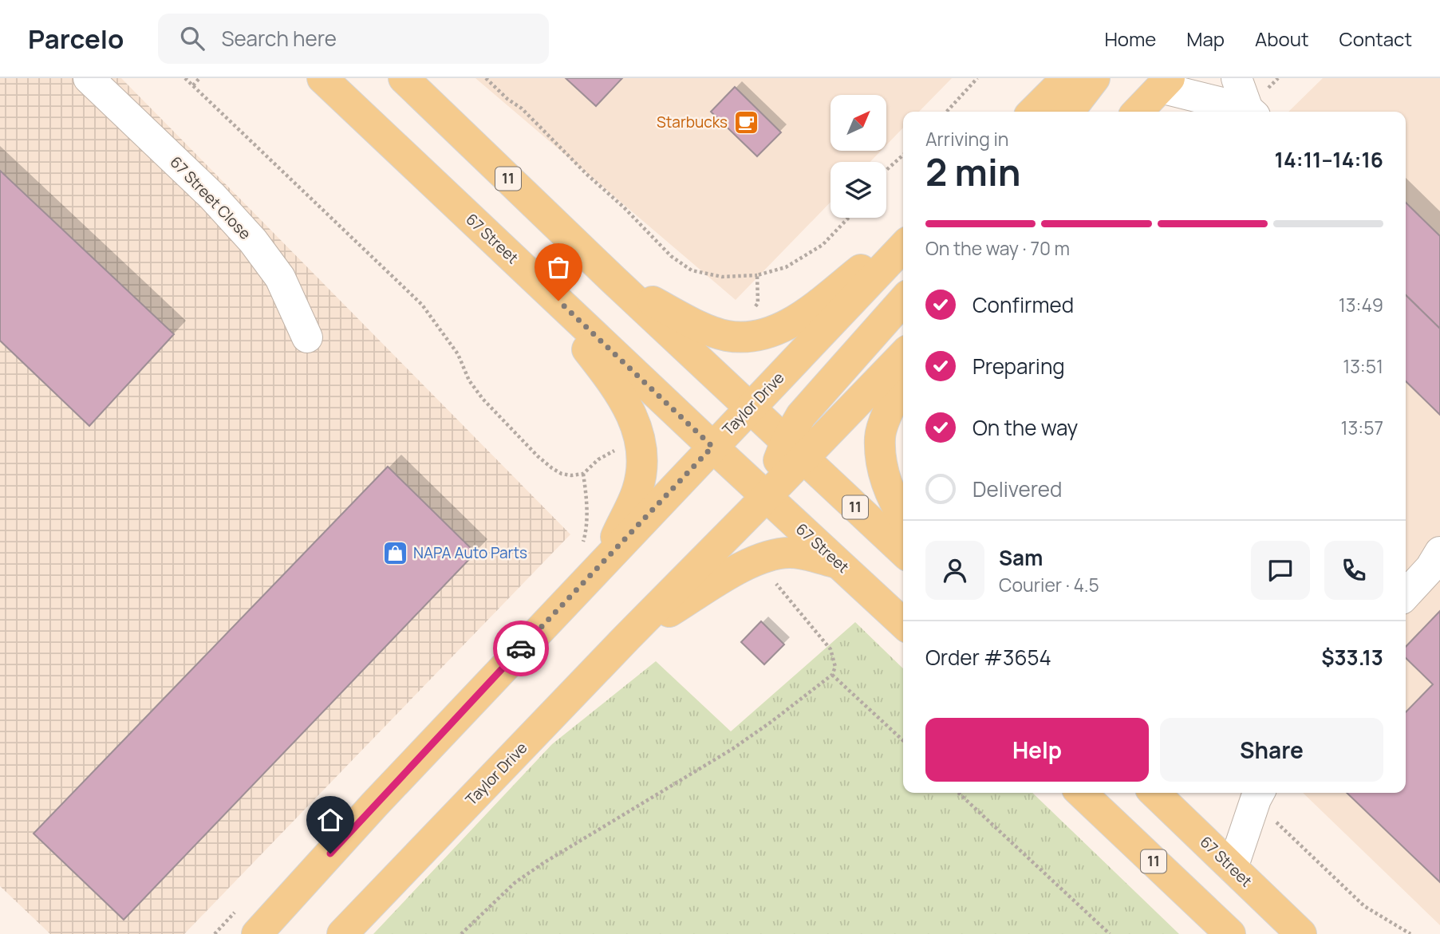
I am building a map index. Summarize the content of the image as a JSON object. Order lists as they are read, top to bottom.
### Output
{
  "streets": {
    "main road": ["11", "67 Street", "Taylor Drive"],
    "street": ["67 Street Close"]
  },
  "crossings": [
    ["11", "Taylor Drive"],
    ["67 Street", "Taylor Drive"]
  ],
  "places": {
    "cafe": ["Starbucks"],
    "shop": ["NAPA Auto Parts"]
  },
  "north": "top right",
  "page": {
    "header": "Parcelo",
    "search": "Search here",
    "nav": [
      "Home",
      "Map",
      "About",
      "Contact"
    ],
    "heading": ["2 min", "Arriving in", "14:11–14:16"],
    "panel": [
      "Sam",
      "Courier · 4.5",
      "Order #3654",
      "$33.13"
    ],
    "bar": "On the way · 70 m",
    "list": [
      ["Confirmed", "13:49"],
      ["Preparing", "13:51"],
      ["On the way", "13:57"],
      "Delivered"
    ],
    "buttons": ["Help", "Share"]
  }
}
